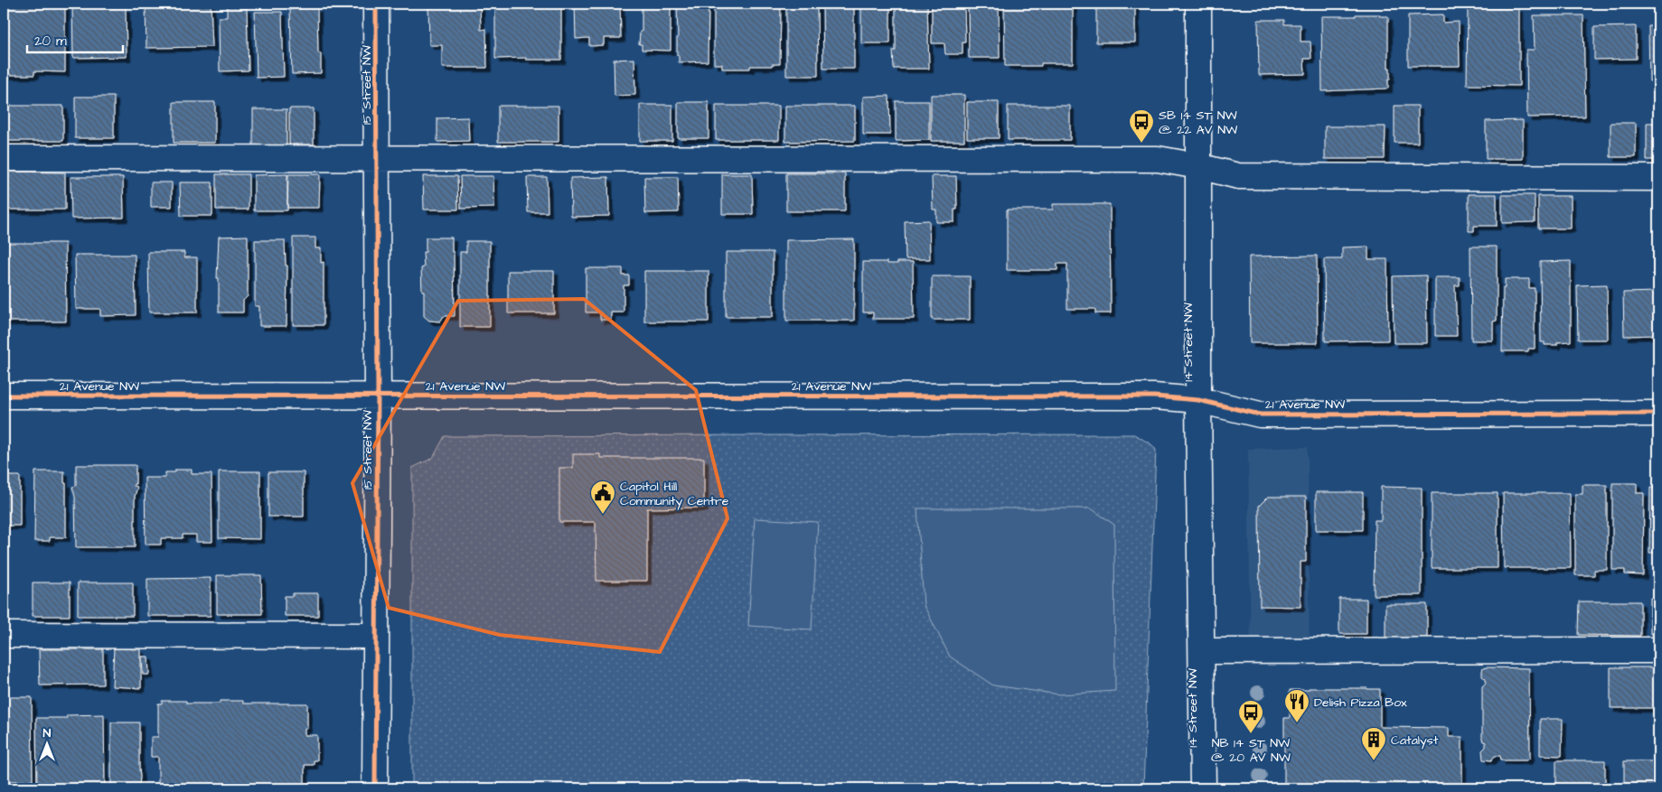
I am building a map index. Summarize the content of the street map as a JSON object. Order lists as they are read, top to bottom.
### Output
{
  "streets": {
    "street": ["15 Street NW", "14 Street NW", "21 Avenue NW"]
  },
  "crossings": [
    ["15 Street NW", "21 Avenue NW"],
    ["14 Street NW", "21 Avenue NW"]
  ],
  "places": {
    "bus stop": ["SB 14 ST NW @ 22 AV NW", "NB 14 ST NW @ 20 AV NW"],
    "public building": ["Capitol Hill Community Centre"],
    "restaurant": ["Delish Pizza Box"],
    "building": ["Catalyst"]
  },
  "scale_bar": "20 m",
  "north": "top"
}
